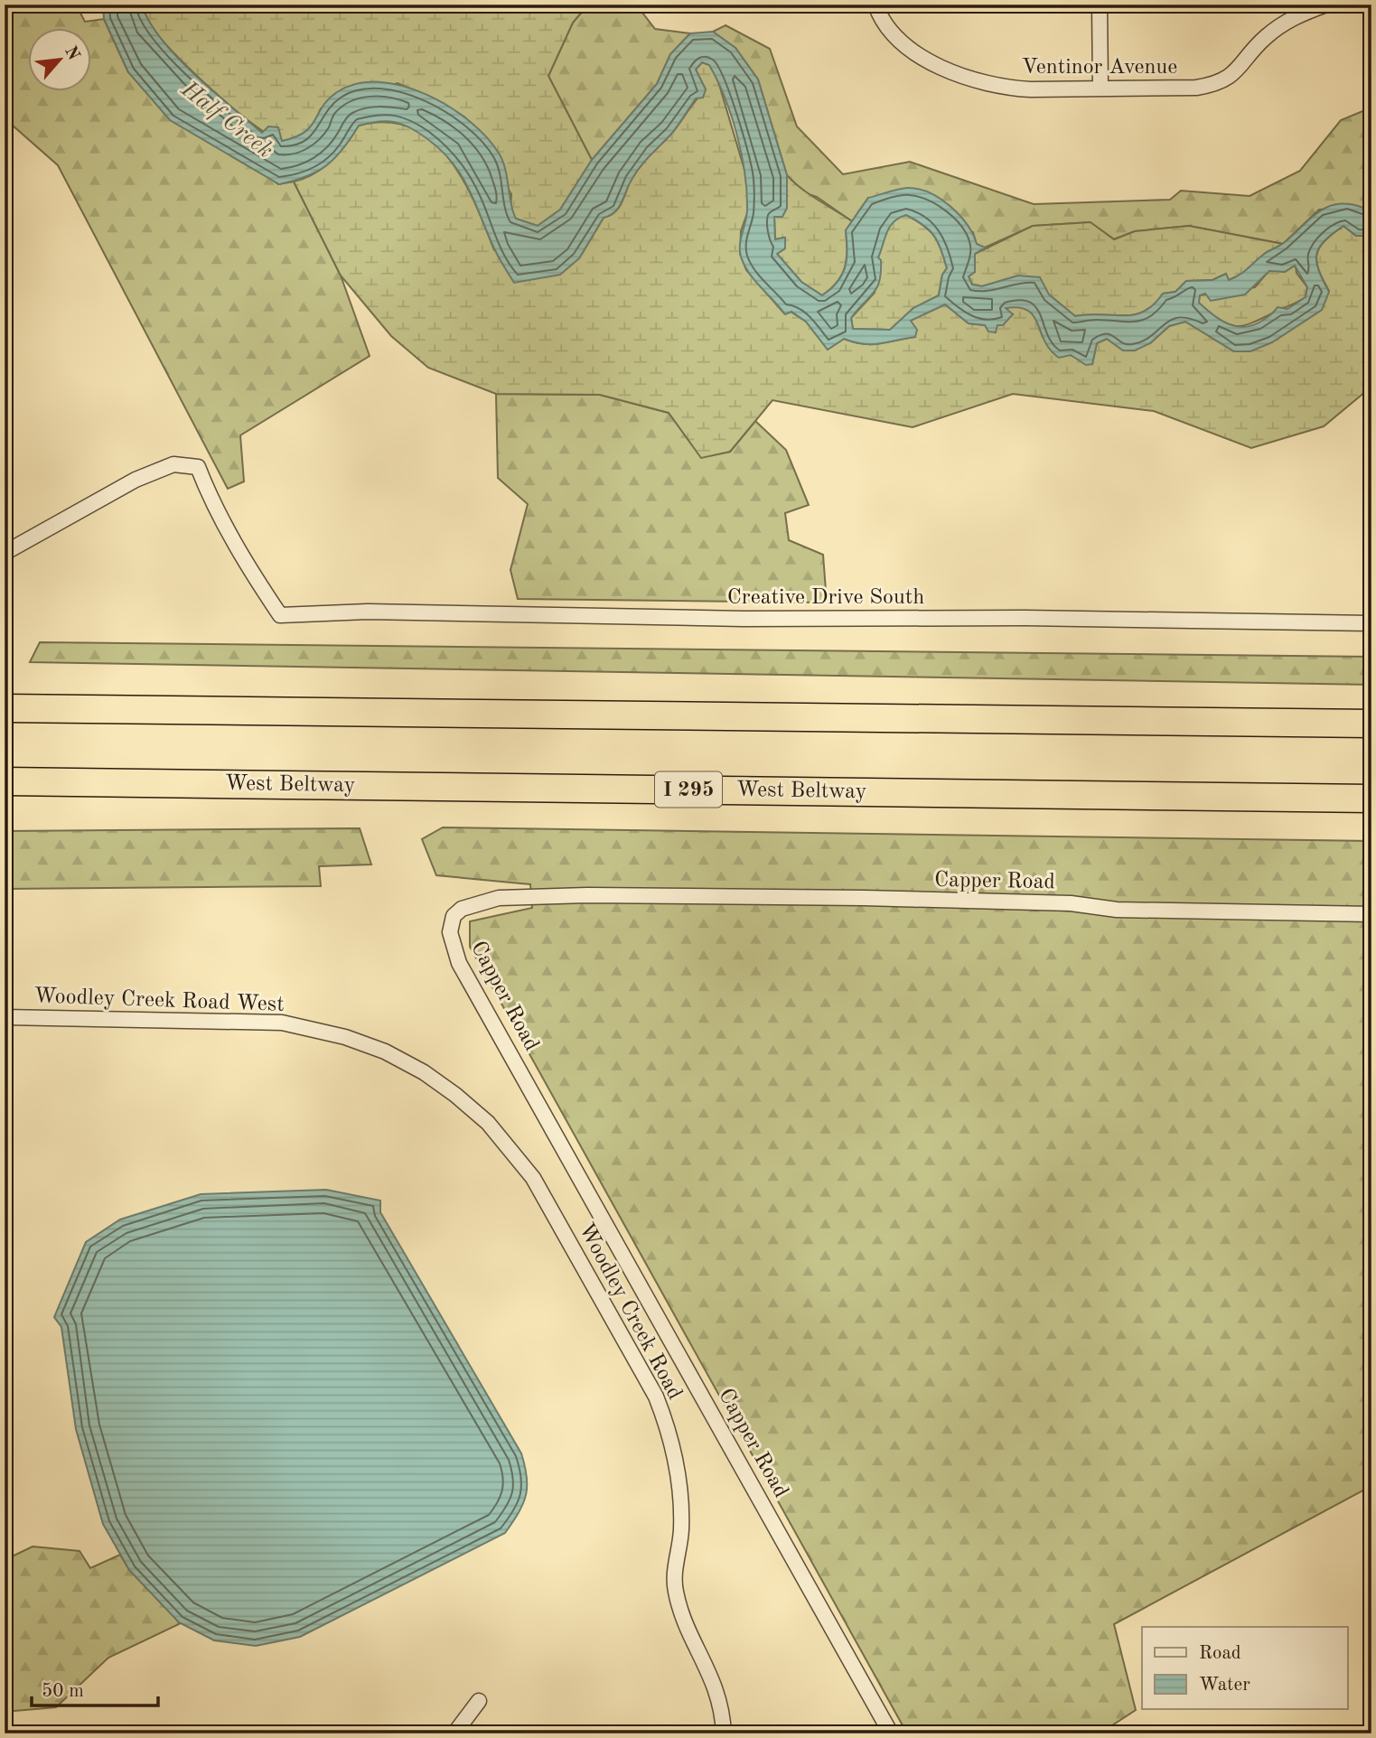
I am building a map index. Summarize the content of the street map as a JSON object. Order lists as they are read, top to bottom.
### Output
{
  "streets": {
    "highway": ["West Beltway", "I 295"],
    "street": [
      "Ventinor Avenue",
      "Creative Drive South",
      "Capper Road",
      "Woodley Creek Road West",
      "Woodley Creek Road"
    ]
  },
  "crossings": [
    ["Woodley Creek Road West", "Woodley Creek Road"]
  ],
  "water": ["Half Creek"],
  "legend": ["Road", "Water"],
  "scale_bar": "50 m",
  "north": "top right"
}
